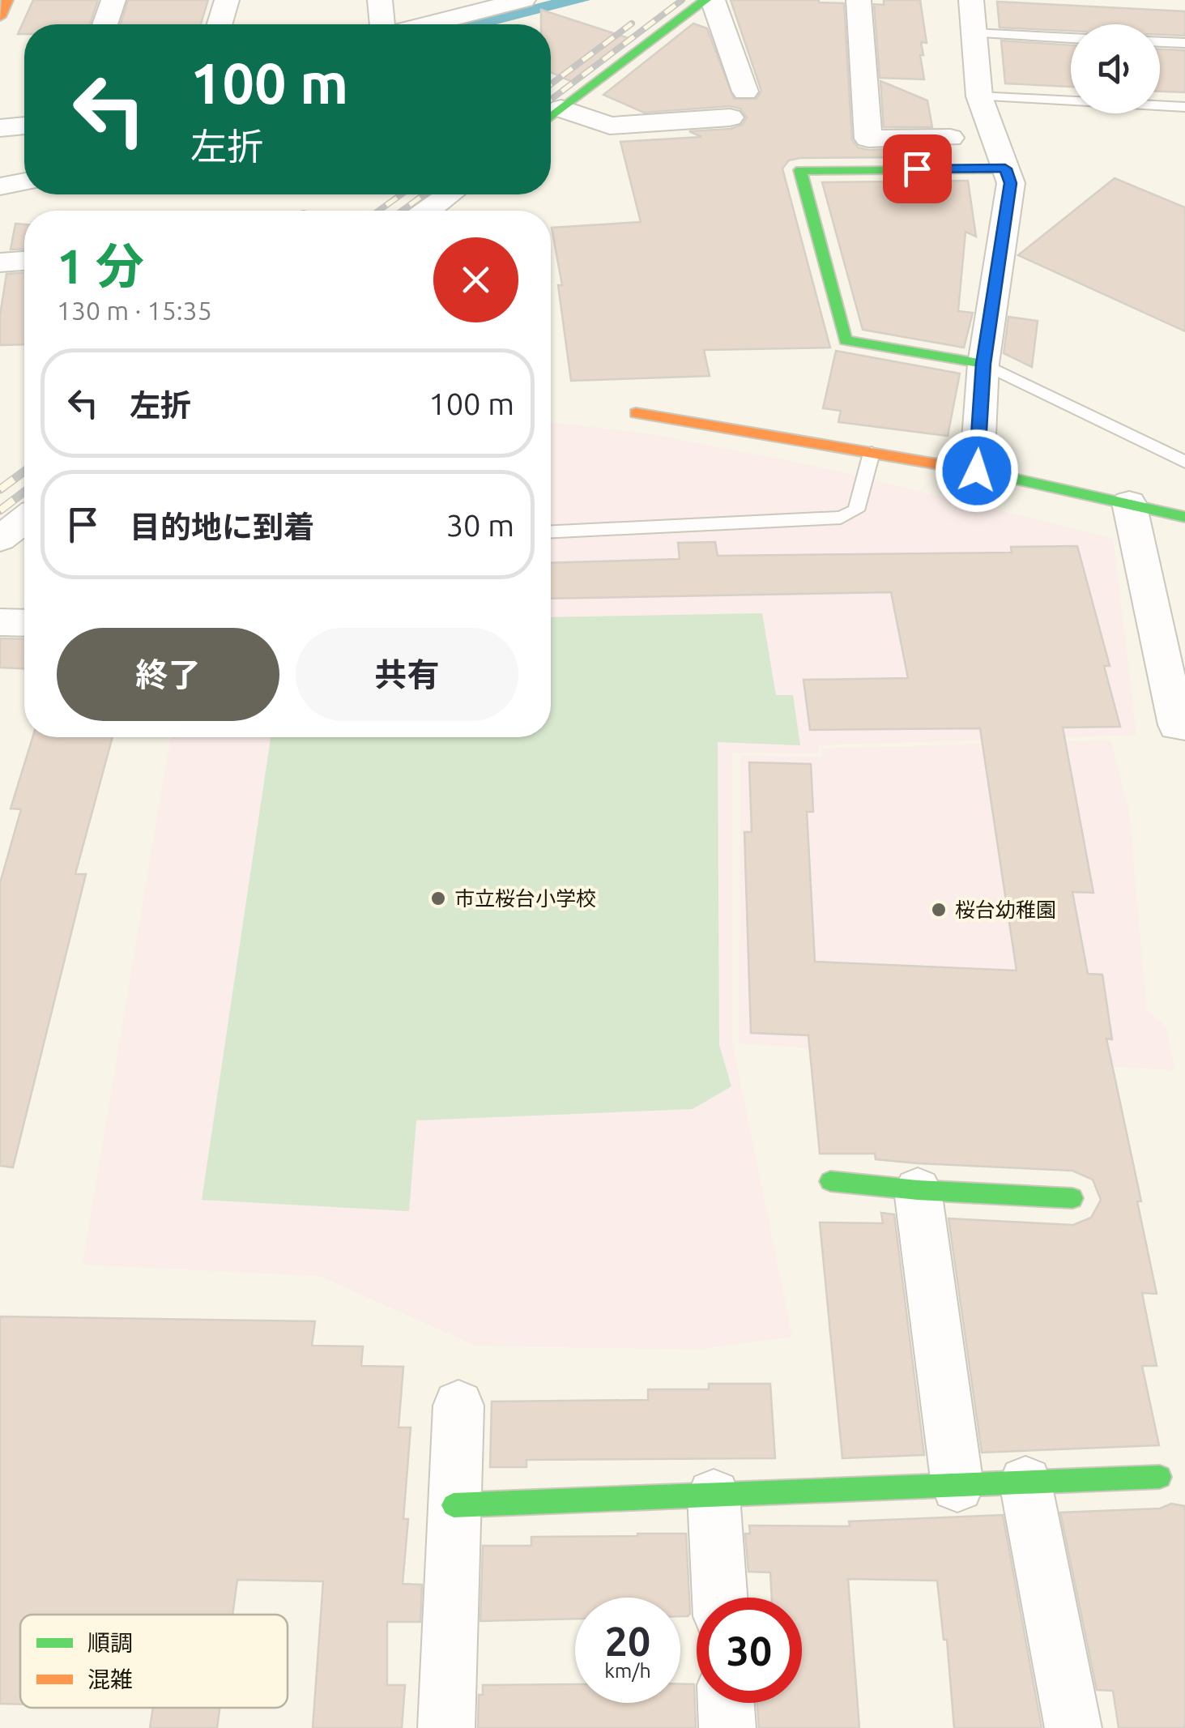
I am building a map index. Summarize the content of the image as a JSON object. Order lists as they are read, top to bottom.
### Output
{
  "places": ["市立桜台小学校", "桜台幼稚園"],
  "legend": ["順調", "混雑"],
  "page": {
    "turn": ["100 m", "左折"],
    "heading": ["1 分", "130 m · 15:35"],
    "list": [
      {
        "name": "左折",
        "value": "100 m"
      },
      {
        "name": "目的地に到着",
        "value": "30 m"
      }
    ],
    "buttons": ["終了", "共有"],
    "speed": "20 km/h",
    "limit": "30"
  }
}
